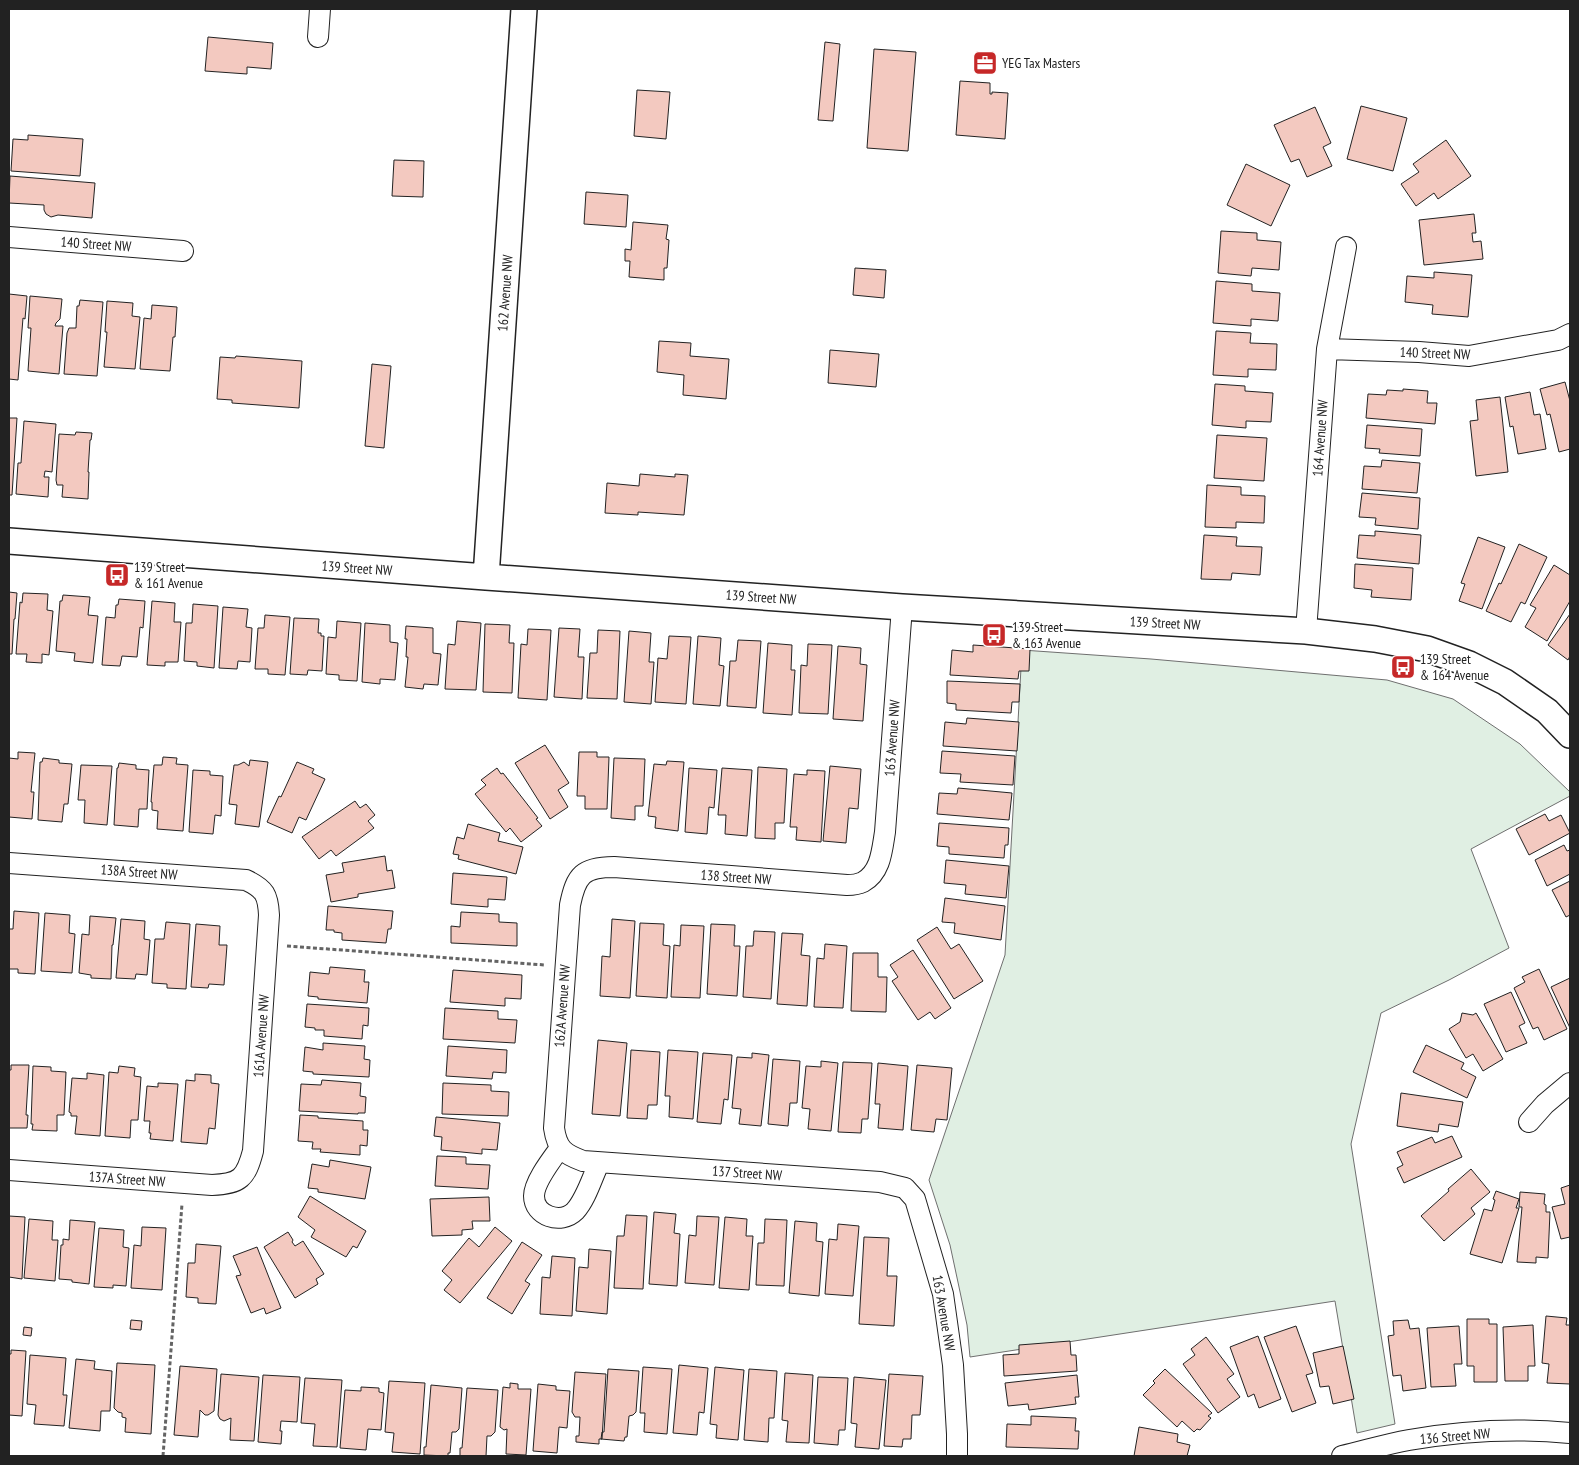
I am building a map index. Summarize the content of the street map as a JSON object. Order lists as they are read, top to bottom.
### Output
{
  "streets": {
    "street": [
      "140 Street NW",
      "162 Avenue NW",
      "164 Avenue NW",
      "139 Street NW",
      "163 Avenue NW",
      "138A Street NW",
      "138 Street NW",
      "162A Avenue NW",
      "161A Avenue NW",
      "137 Street NW",
      "137A Street NW",
      "136 Street NW"
    ]
  },
  "crossings": [
    ["140 Street NW", "164 Avenue NW"],
    ["162 Avenue NW", "139 Street NW"],
    ["164 Avenue NW", "139 Street NW"],
    ["139 Street NW", "163 Avenue NW"],
    ["163 Avenue NW", "138 Street NW"],
    ["163 Avenue NW", "137 Street NW"],
    ["138A Street NW", "161A Avenue NW"],
    ["138 Street NW", "162A Avenue NW"],
    ["162A Avenue NW", "137 Street NW"],
    ["161A Avenue NW", "137A Street NW"]
  ],
  "places": {
    "office": ["YEG Tax Masters"],
    "bus stop": ["139 Street & 161 Avenue", "139 Street & 163 Avenue", "139 Street & 164 Avenue"]
  }
}
